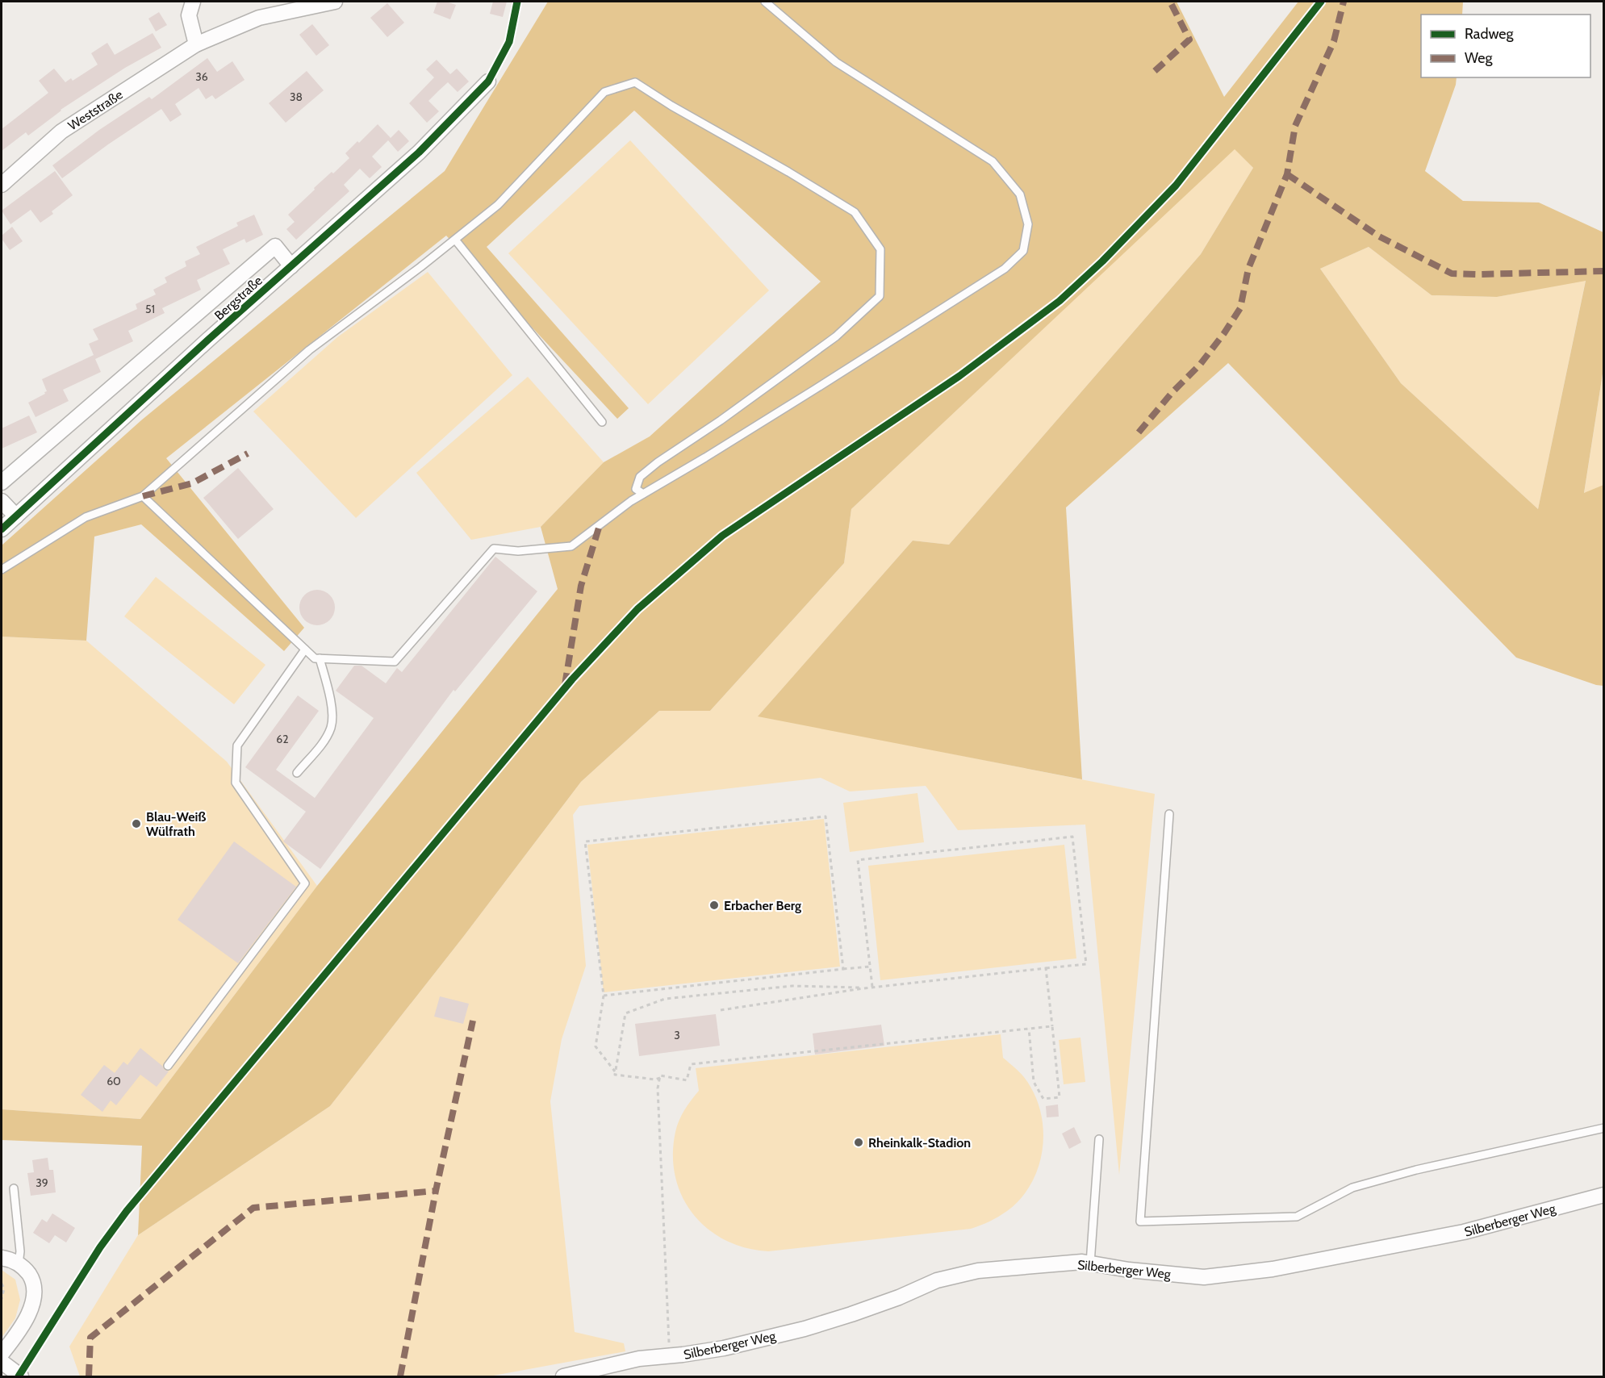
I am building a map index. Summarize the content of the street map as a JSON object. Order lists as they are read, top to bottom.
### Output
{
  "streets": {
    "street": ["Weststraße", "Bergstraße", "Silberberger Weg"]
  },
  "places": ["Blau-Weiß Wülfrath", "Erbacher Berg", "Rheinkalk-Stadion"],
  "house_numbers": [
    "36",
    "38",
    "51",
    "62",
    "3",
    "60",
    "39"
  ],
  "legend": ["Radweg", "Weg"]
}
